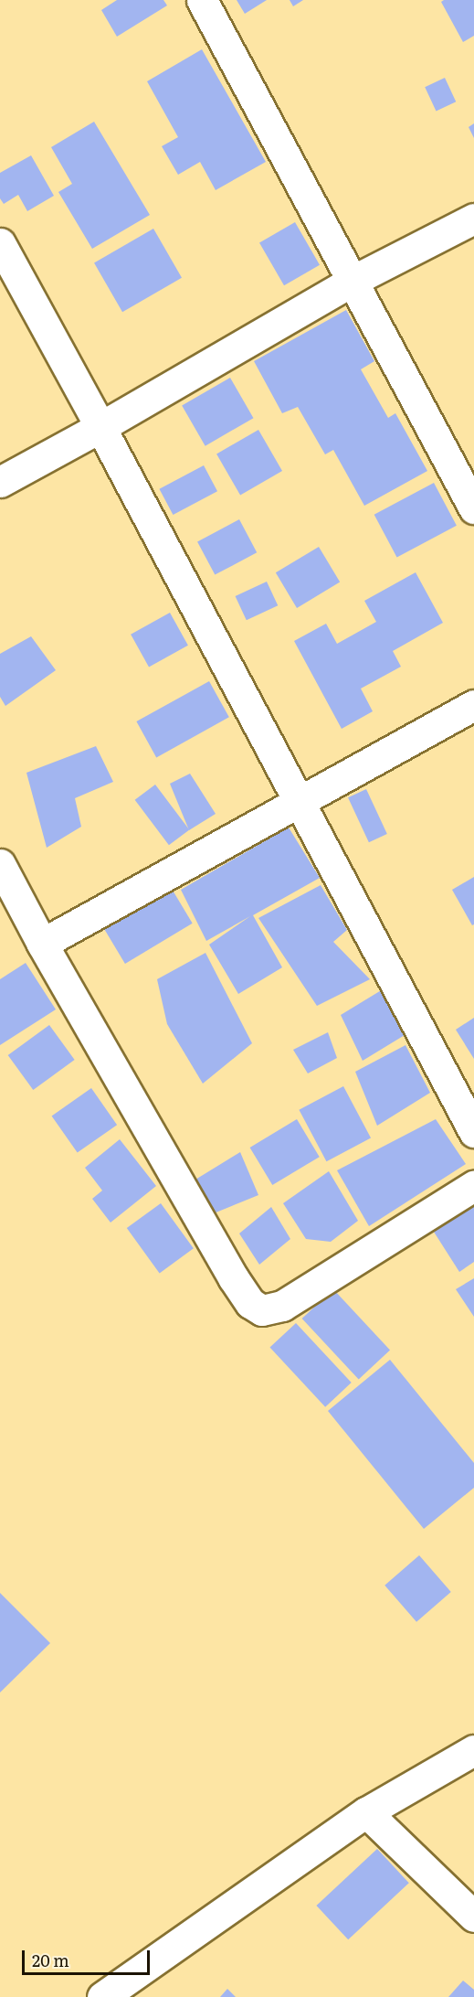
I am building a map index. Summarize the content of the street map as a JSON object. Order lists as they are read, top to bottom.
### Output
{
  "scale_bar": "20 m"
}
